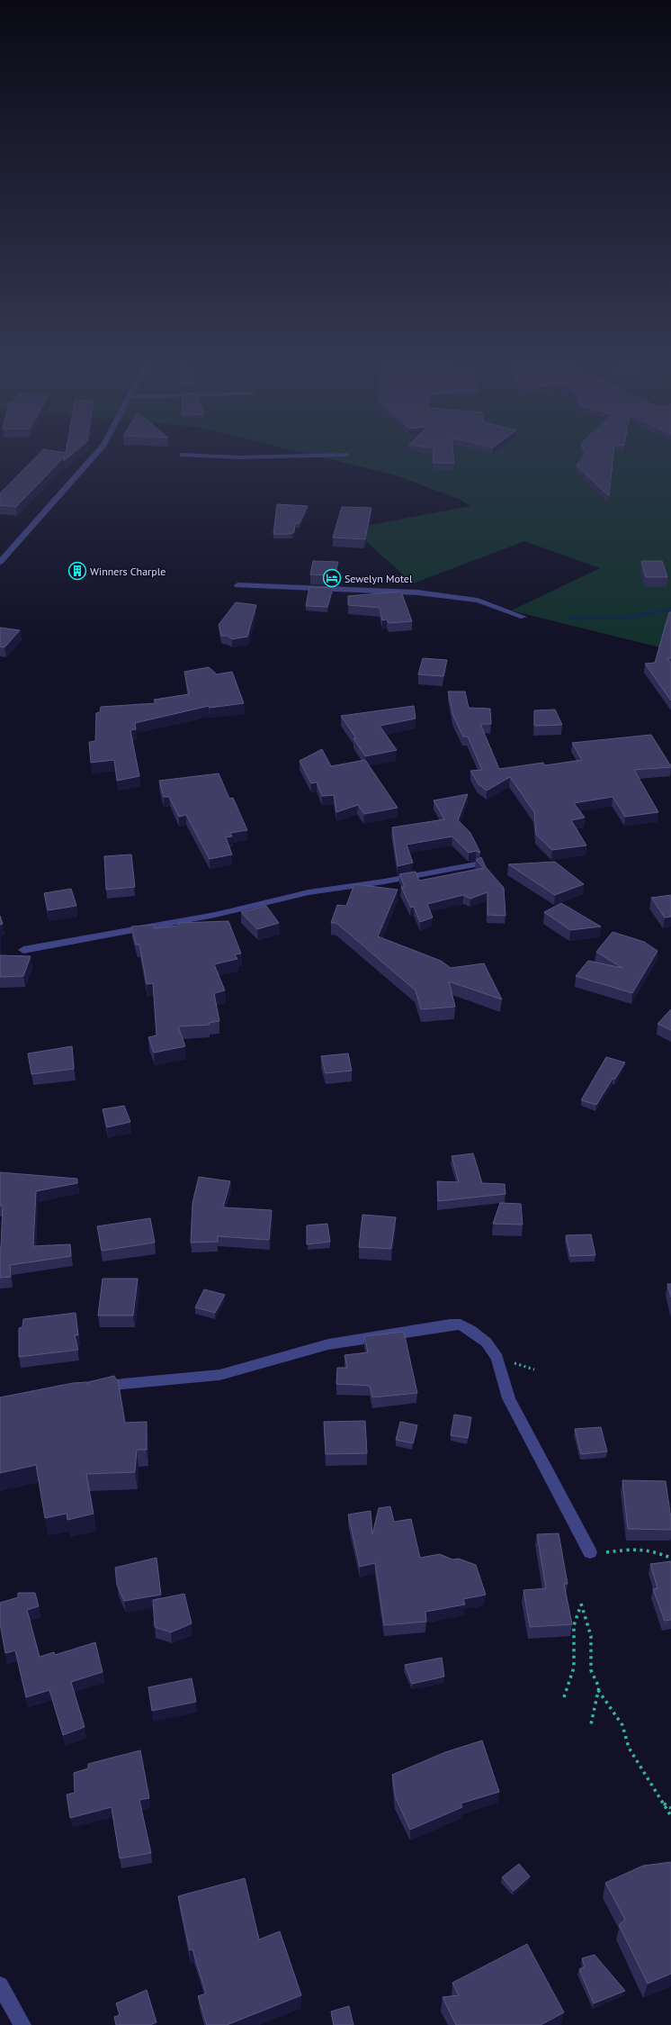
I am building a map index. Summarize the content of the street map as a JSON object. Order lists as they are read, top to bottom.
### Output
{
  "places": {
    "building": ["Winners Charple"],
    "hotel": ["Sewelyn Motel"]
  }
}
